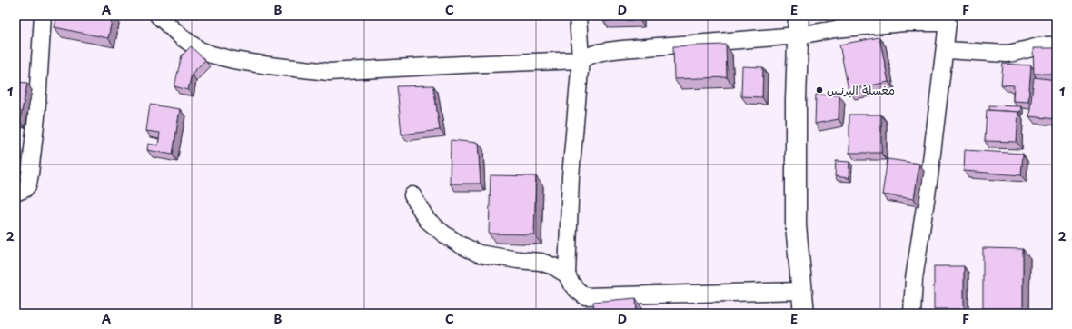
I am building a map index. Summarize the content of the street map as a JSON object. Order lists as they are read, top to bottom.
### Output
{
  "places": ["مغسلة البرنس"],
  "grid": {
    "columns": [
      "A",
      "B",
      "C",
      "D",
      "E",
      "F"
    ],
    "rows": ["1", "2"]
  }
}
